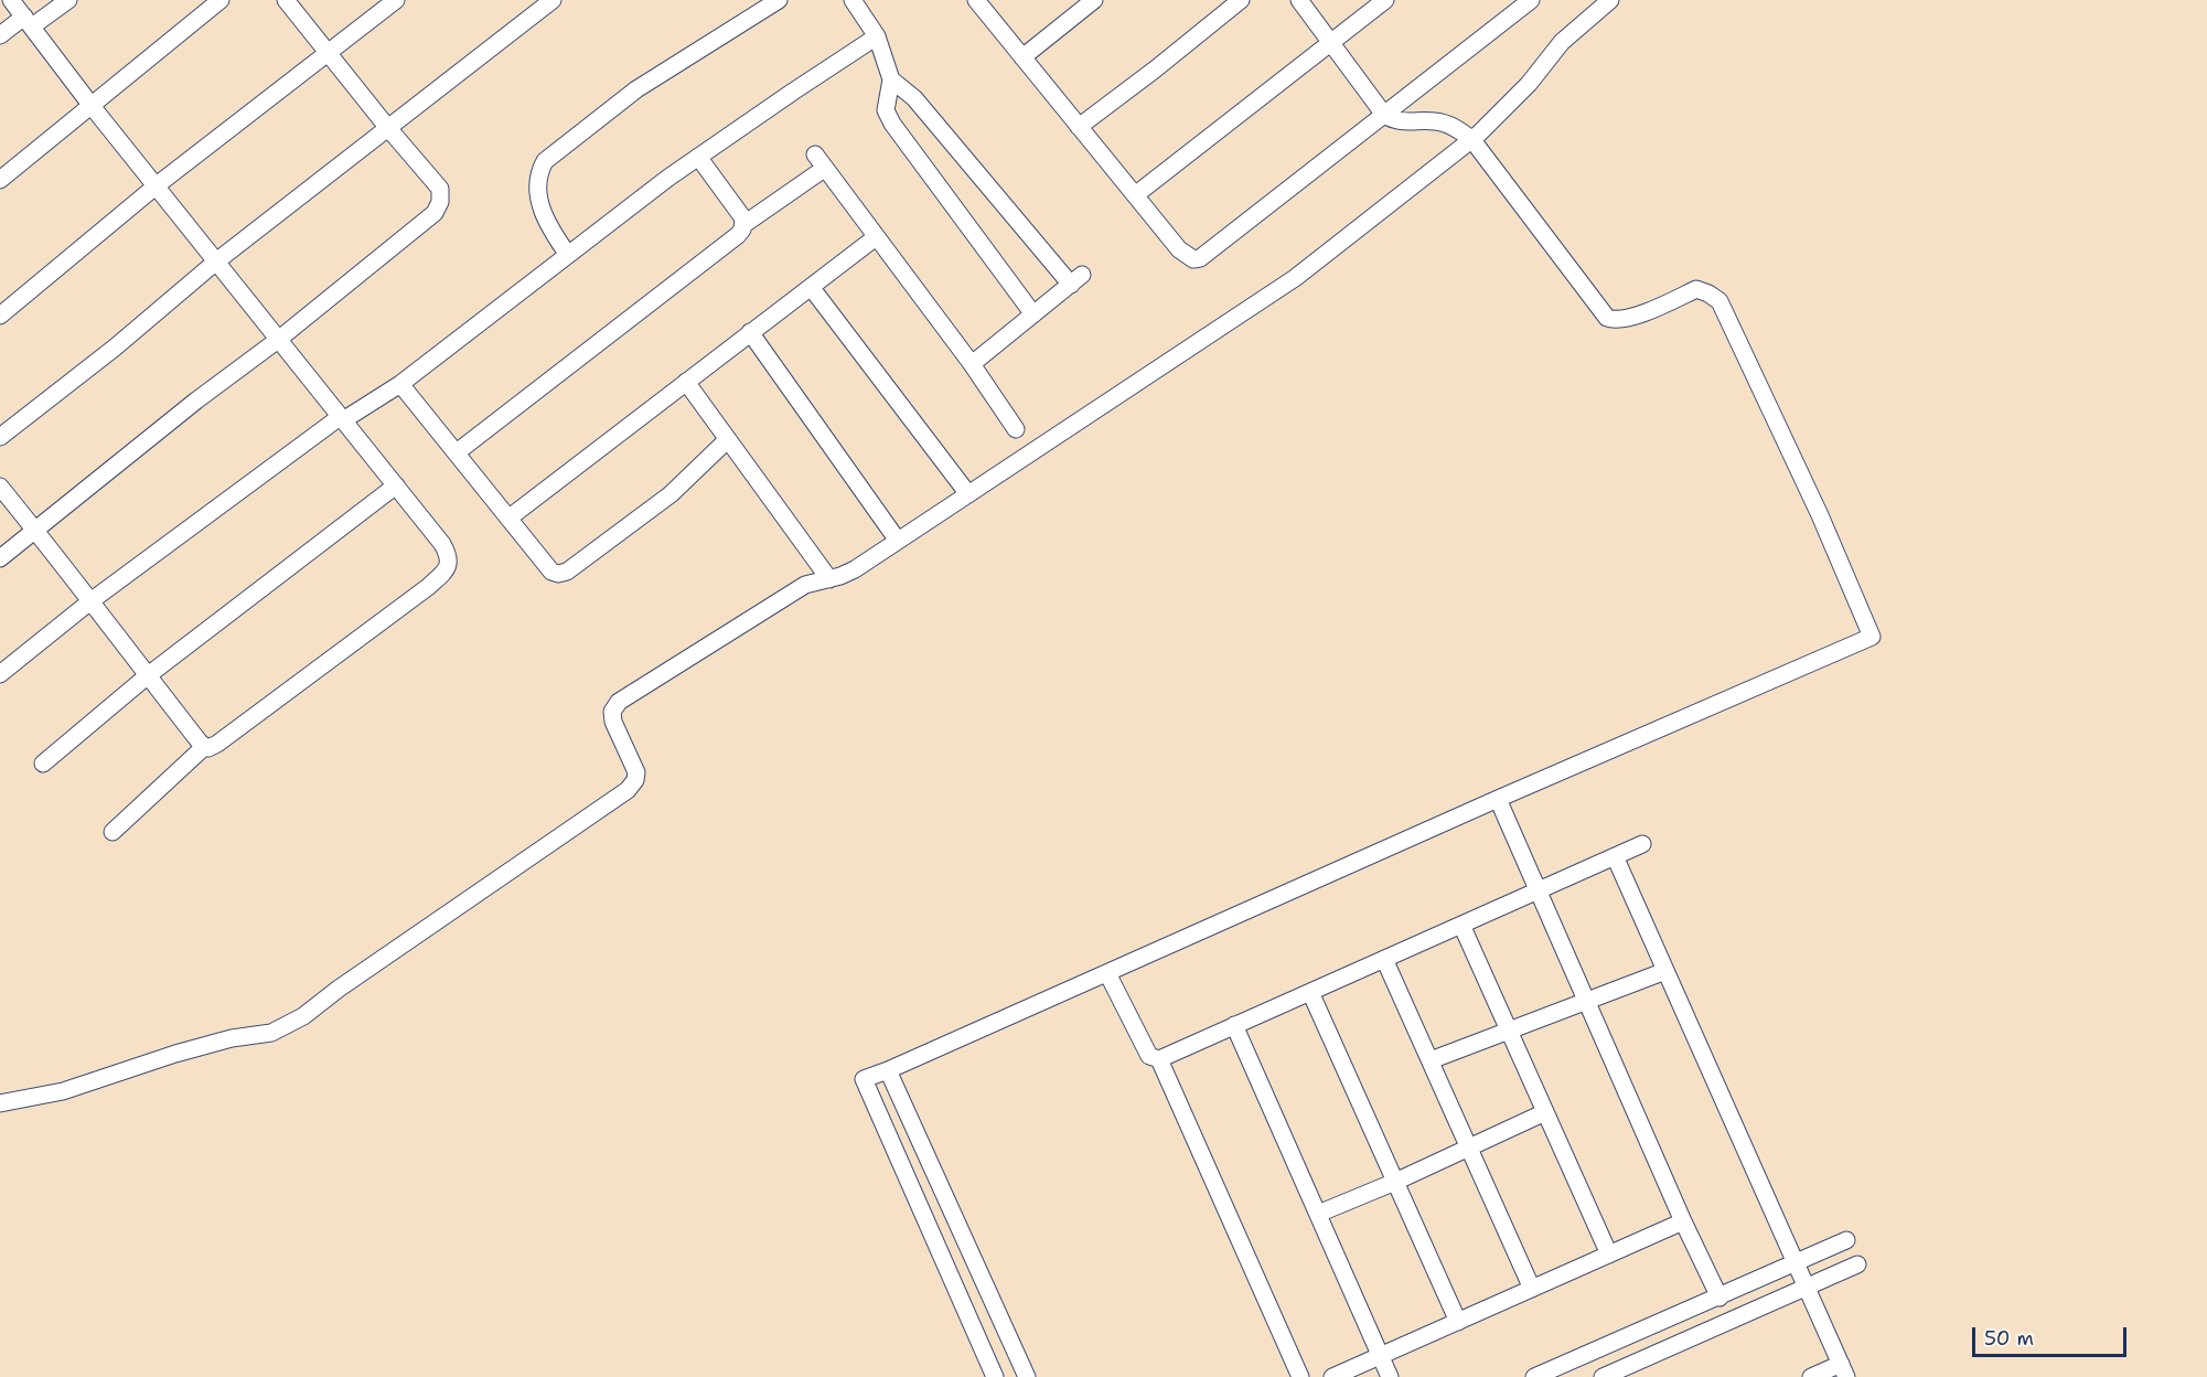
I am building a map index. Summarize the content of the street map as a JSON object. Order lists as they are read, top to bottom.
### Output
{
  "scale_bar": "50 m"
}
